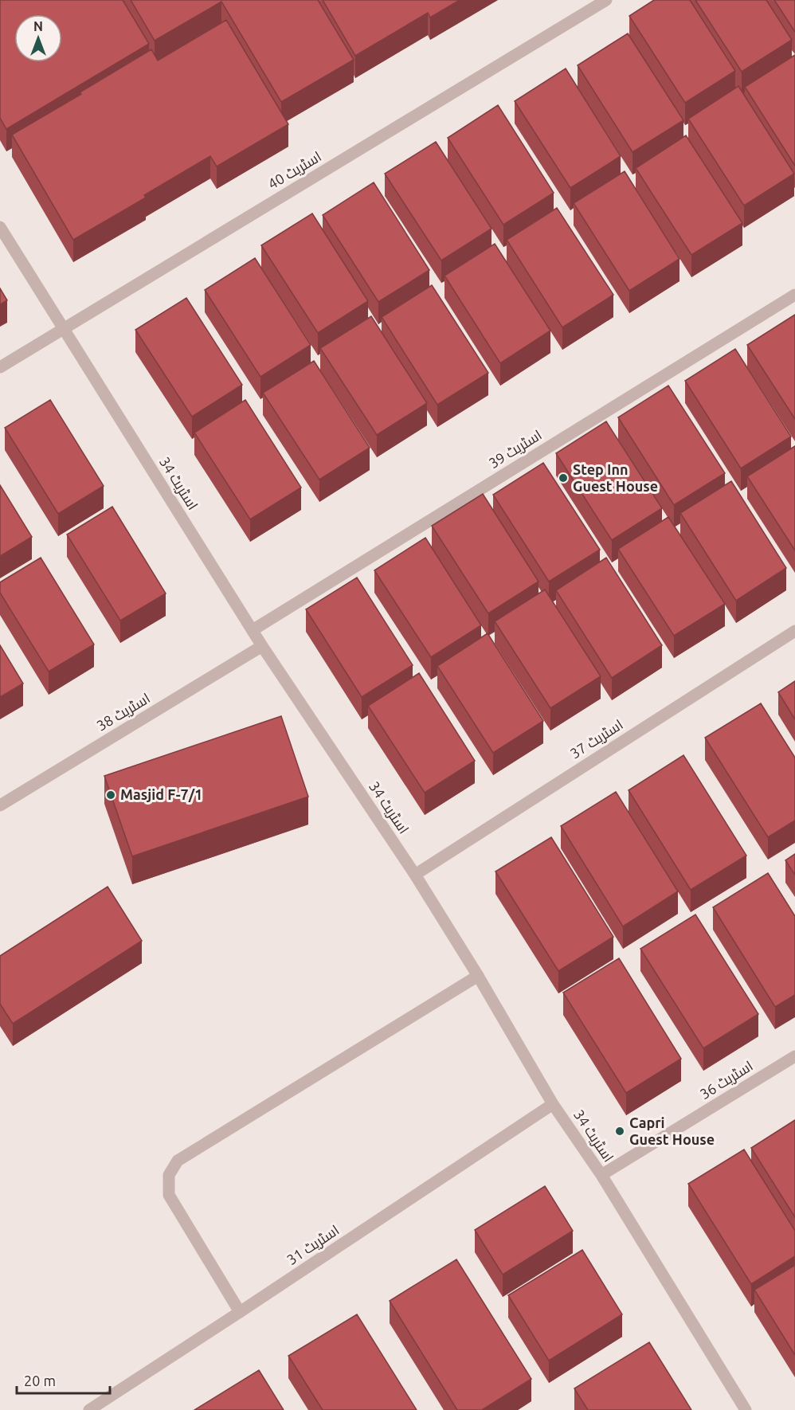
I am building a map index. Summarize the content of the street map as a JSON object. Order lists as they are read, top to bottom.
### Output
{
  "streets": {
    "street": [
      "اسٹریٹ 40",
      "اسٹریٹ 39",
      "اسٹریٹ 34",
      "اسٹریٹ 38",
      "اسٹریٹ 37",
      "اسٹریٹ 36",
      "اسٹریٹ 31"
    ]
  },
  "crossings": [
    ["اسٹریٹ 40", "اسٹریٹ 34"],
    ["اسٹریٹ 39", "اسٹریٹ 34"],
    ["اسٹریٹ 34", "اسٹریٹ 38"],
    ["اسٹریٹ 34", "اسٹریٹ 37"],
    ["اسٹریٹ 34", "اسٹریٹ 36"],
    ["اسٹریٹ 34", "اسٹریٹ 31"]
  ],
  "places": ["Step Inn Guest House", "Masjid F-7/1", "Capri Guest House"],
  "scale_bar": "20 m",
  "north": "top"
}
